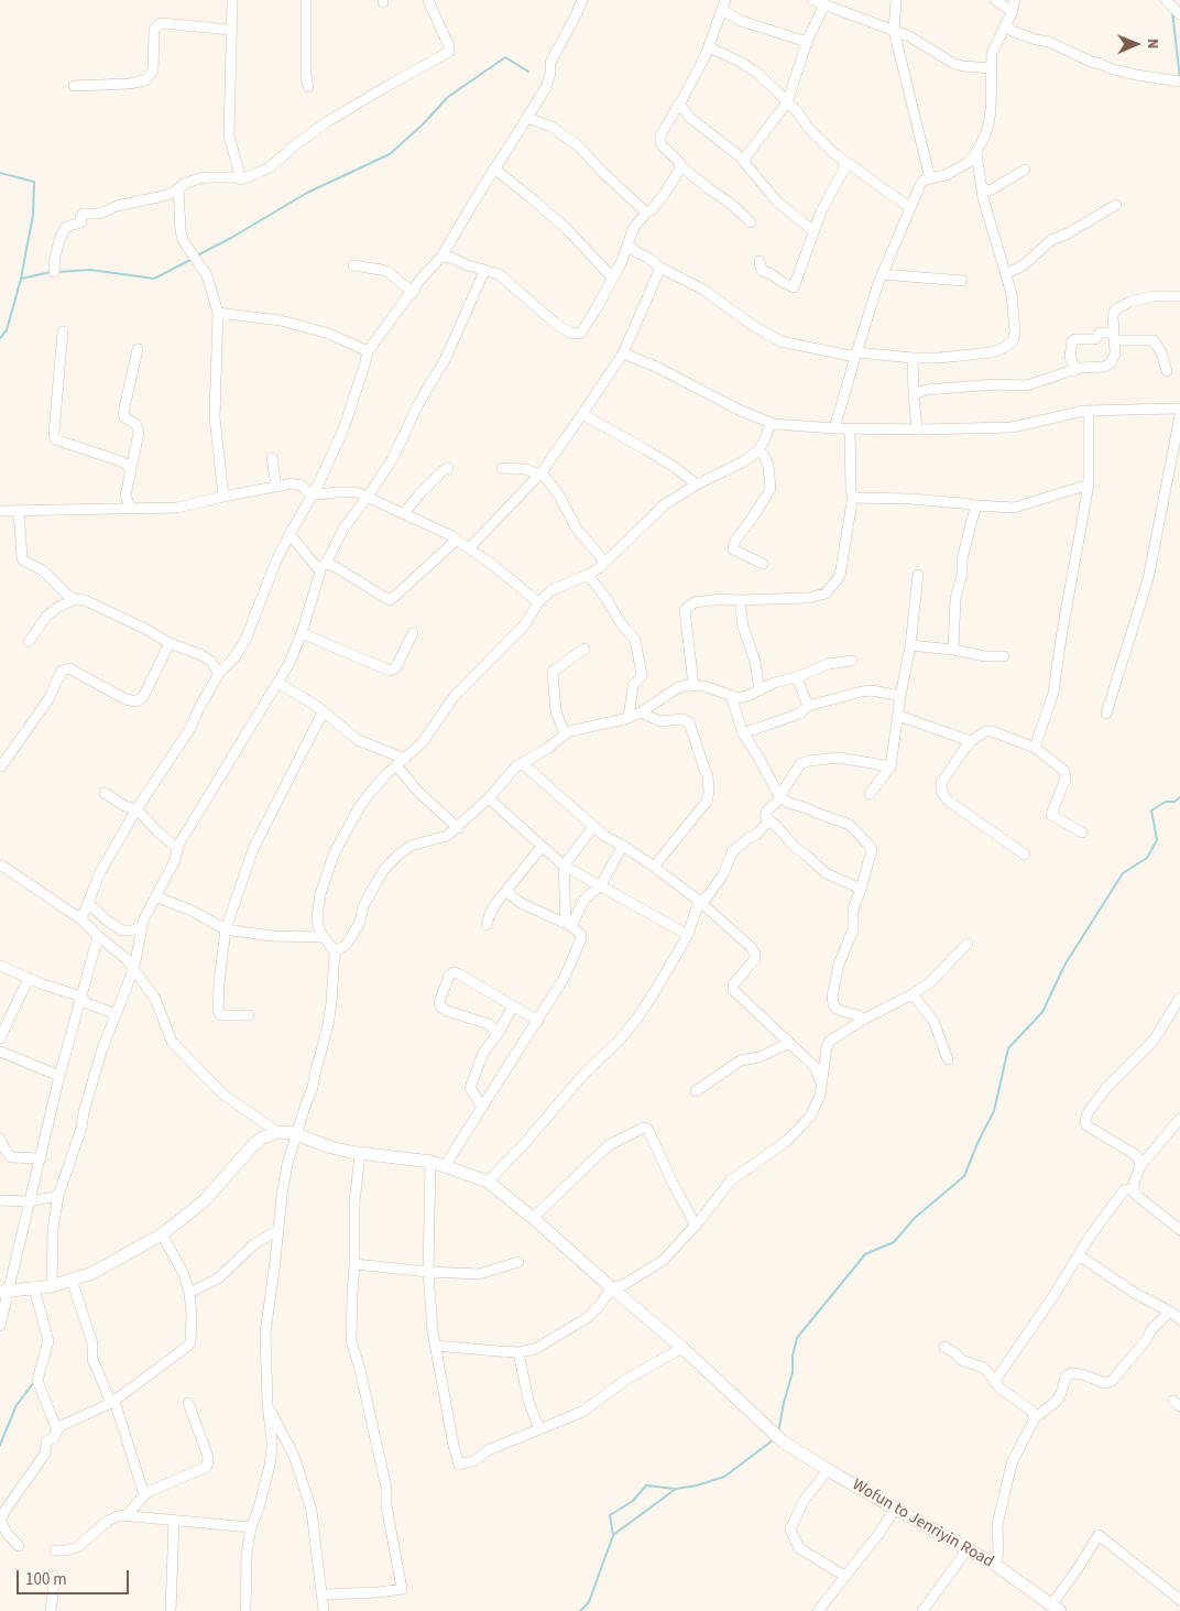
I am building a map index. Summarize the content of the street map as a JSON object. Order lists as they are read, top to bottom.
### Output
{
  "streets": {
    "street": ["Wofun to Jenriyin Road"]
  },
  "scale_bar": "100 m",
  "north": "right"
}
